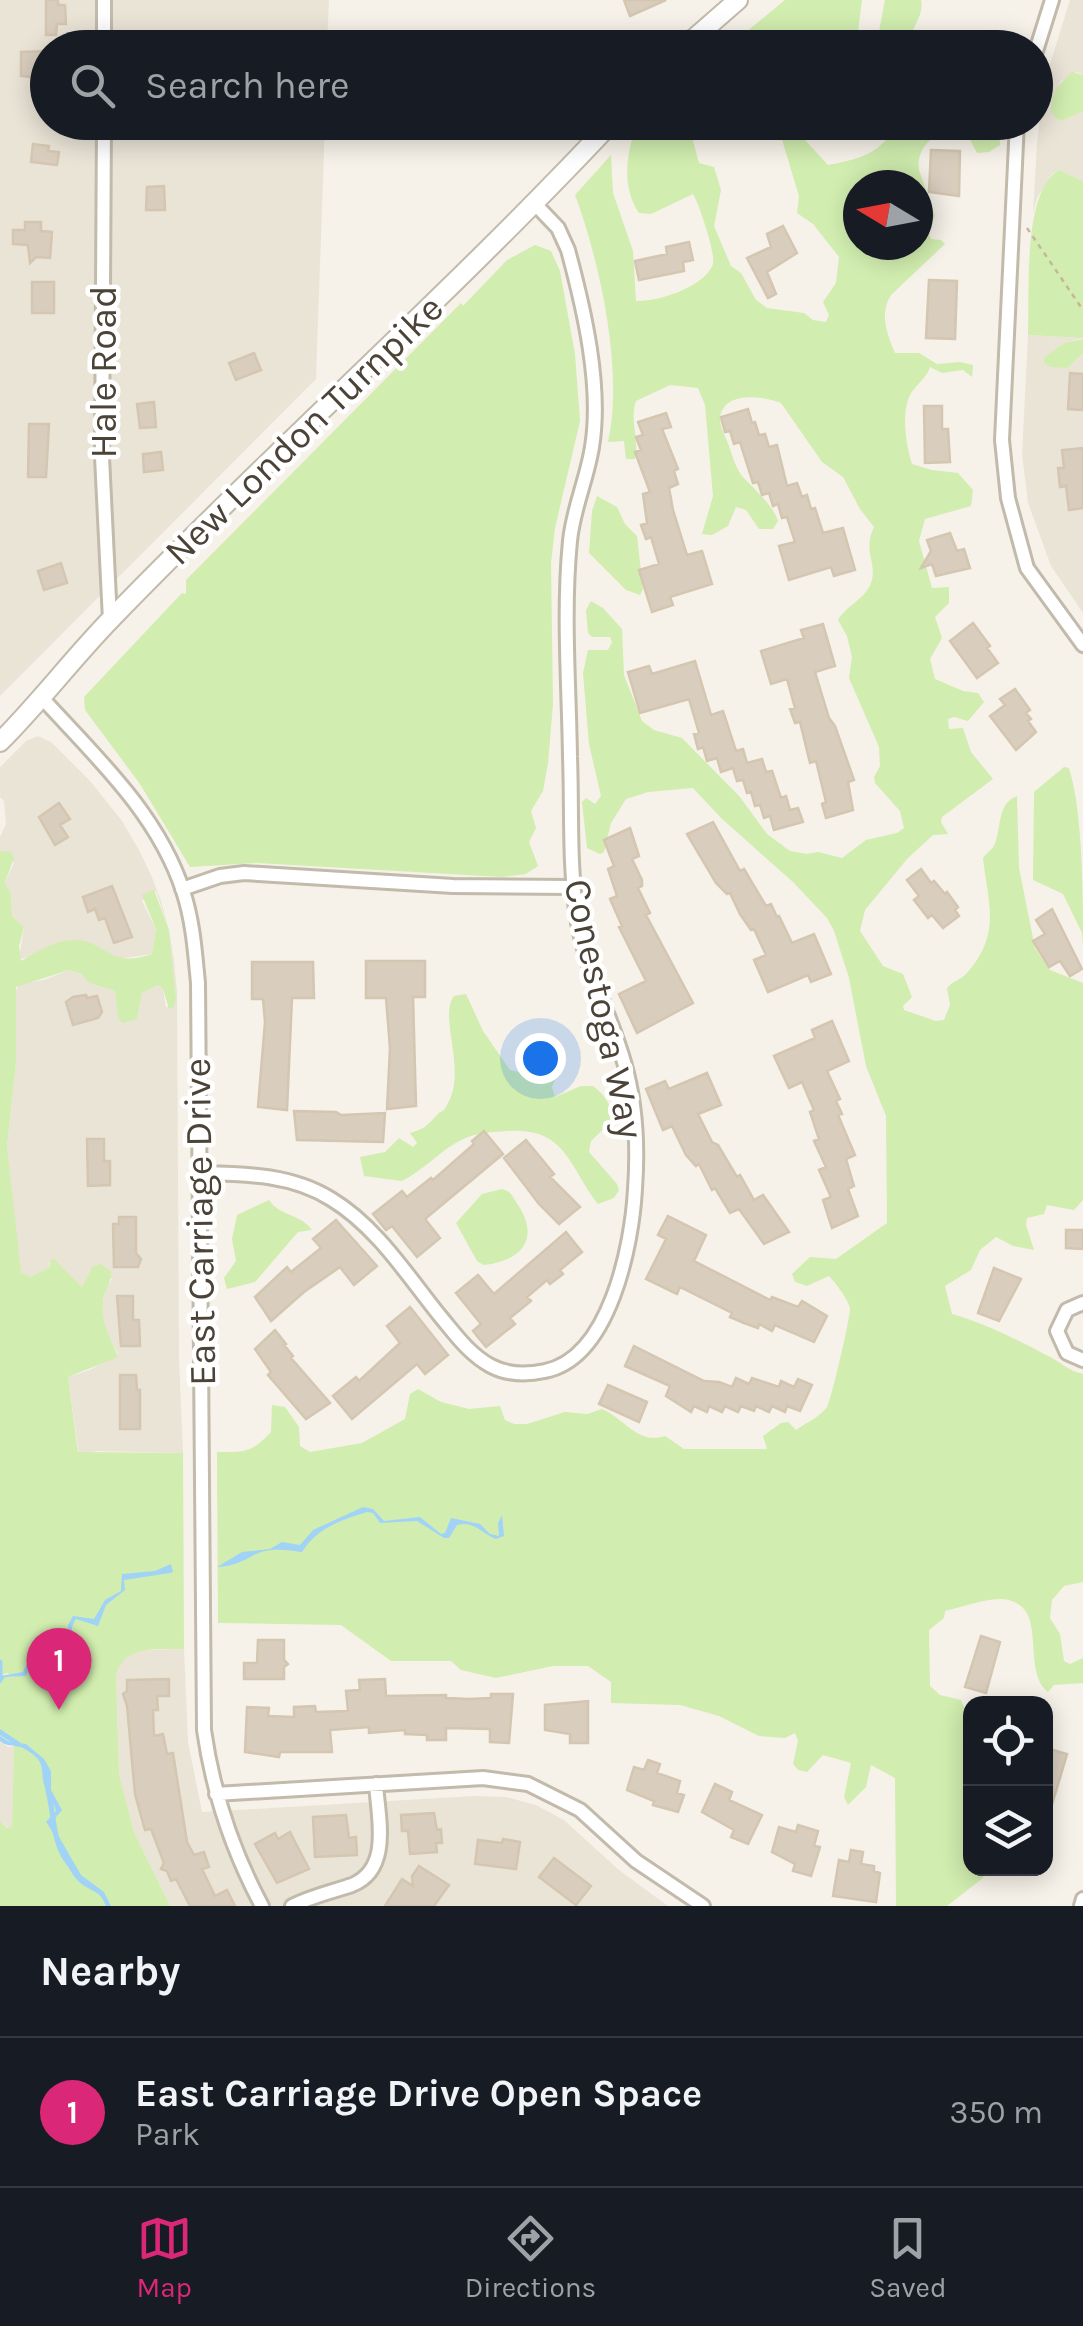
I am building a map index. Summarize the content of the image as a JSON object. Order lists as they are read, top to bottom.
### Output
{
  "streets": {
    "street": [
      "Hale Road",
      "New London Turnpike",
      "Conestoga Way",
      "East Carriage Drive"
    ]
  },
  "crossings": [
    ["Hale Road", "New London Turnpike"],
    ["New London Turnpike", "Conestoga Way"],
    ["New London Turnpike", "East Carriage Drive"],
    ["Conestoga Way", "East Carriage Drive"]
  ],
  "north": "left",
  "page": {
    "search": "Search here",
    "pins": "1",
    "heading": "Nearby",
    "list": [
      {
        "mark": "1",
        "name": "East Carriage Drive Open Space",
        "note": "Park",
        "value": "350 m"
      }
    ],
    "nav": ["Map", "Directions", "Saved"]
  }
}
